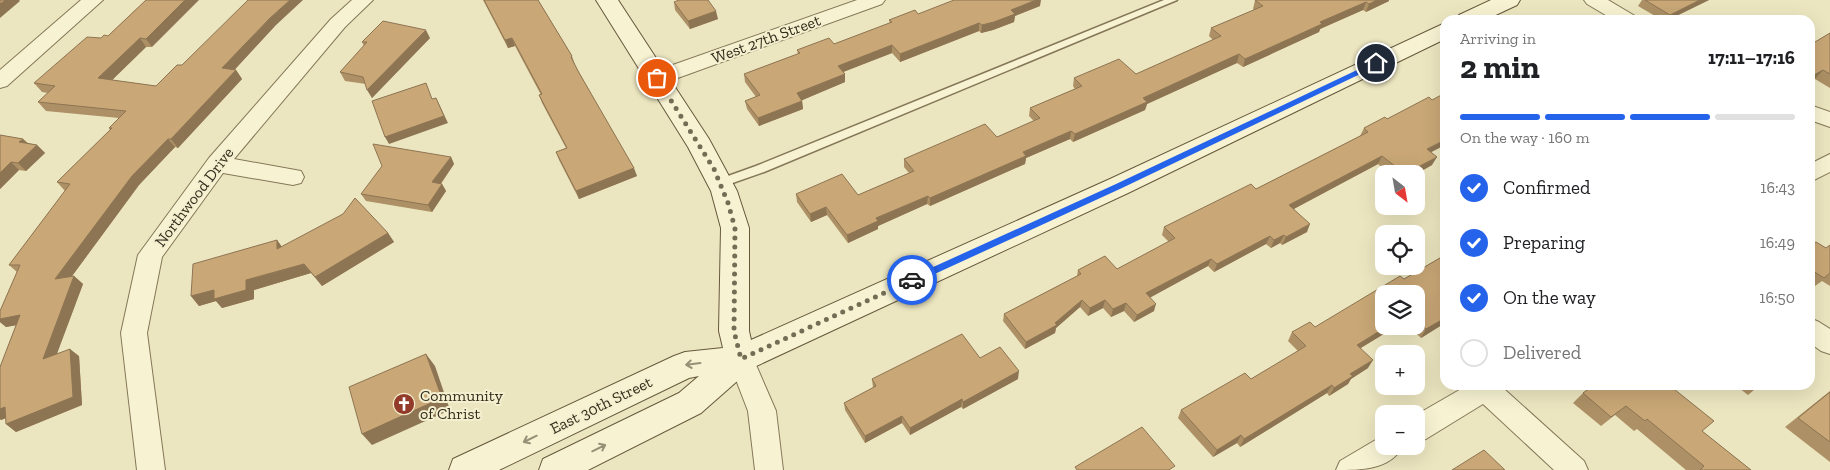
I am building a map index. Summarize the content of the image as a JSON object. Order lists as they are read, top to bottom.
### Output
{
  "streets": {
    "main road": ["East 30th Street"],
    "street": ["West 27th Street", "Northwood Drive"]
  },
  "places": {
    "church": ["Community of Christ"]
  },
  "north": "bottom right",
  "page": {
    "heading": ["2 min", "Arriving in", "17:11–17:16"],
    "bar": "On the way · 160 m",
    "list": [
      ["Confirmed", "16:43"],
      ["Preparing", "16:49"],
      ["On the way", "16:50"],
      "Delivered"
    ],
    "map_buttons": ["+", "−"]
  }
}
